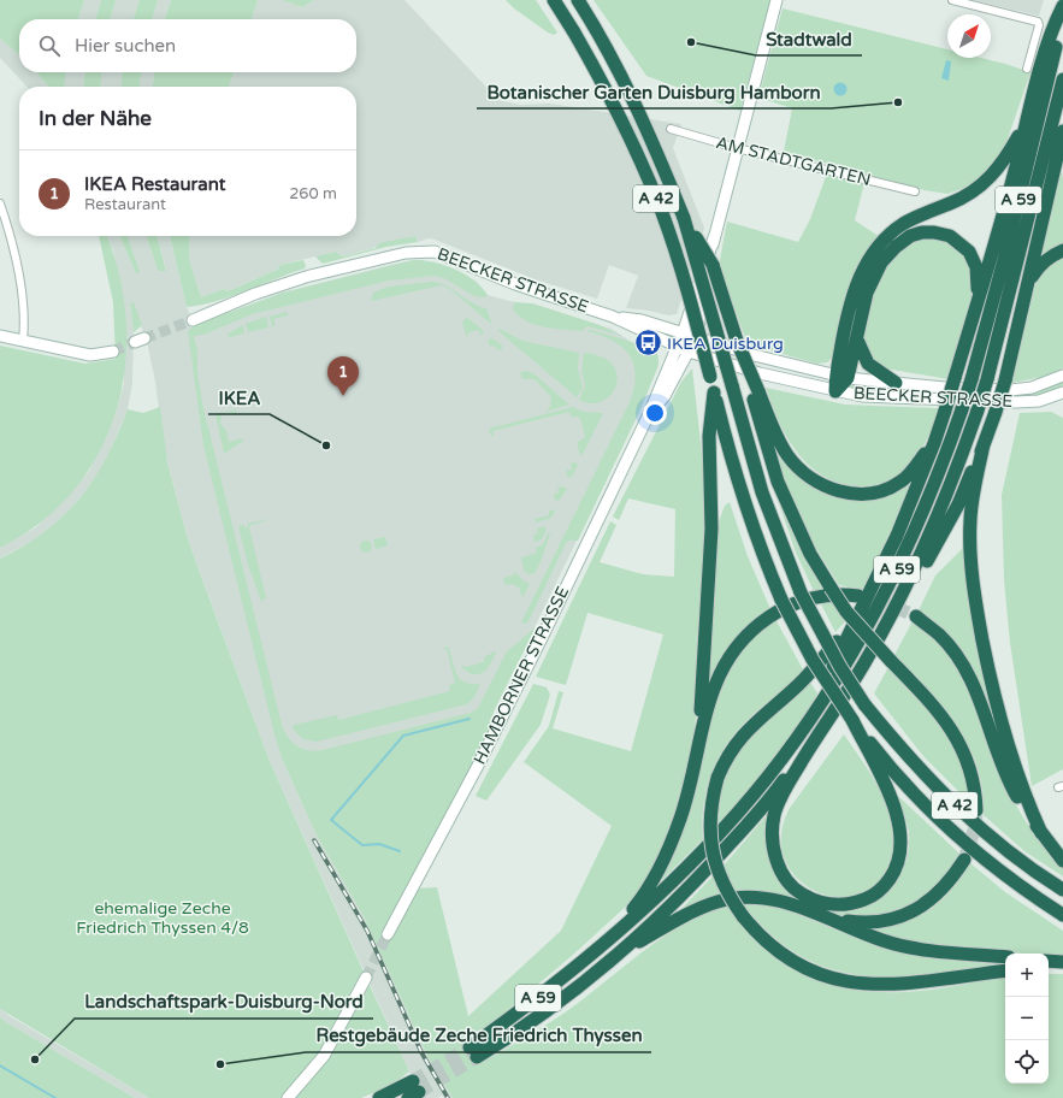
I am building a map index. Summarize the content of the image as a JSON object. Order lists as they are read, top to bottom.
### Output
{
  "streets": {
    "highway": ["A 42", "A 59"],
    "street": ["AM STADTGARTEN", "BEECKER STRASSE", "HAMBORNER STRASSE"]
  },
  "crossings": [
    ["AM STADTGARTEN", "HAMBORNER STRASSE"],
    ["BEECKER STRASSE", "HAMBORNER STRASSE"]
  ],
  "parks": ["ehemalige Zeche Friedrich Thyssen 4/8"],
  "places": {
    "other": [
      "Stadtwald",
      "Botanischer Garten Duisburg Hamborn",
      "IKEA",
      "Landschaftspark-Duisburg-Nord",
      "Restgebäude Zeche Friedrich Thyssen"
    ],
    "bus stop": ["IKEA Duisburg"]
  },
  "north": "top right",
  "page": {
    "search": "Hier suchen",
    "heading": "In der Nähe",
    "list": [
      {
        "mark": "1",
        "name": "IKEA Restaurant",
        "note": "Restaurant",
        "value": "260 m"
      }
    ],
    "pins": "1",
    "map_buttons": ["+", "−"]
  }
}
